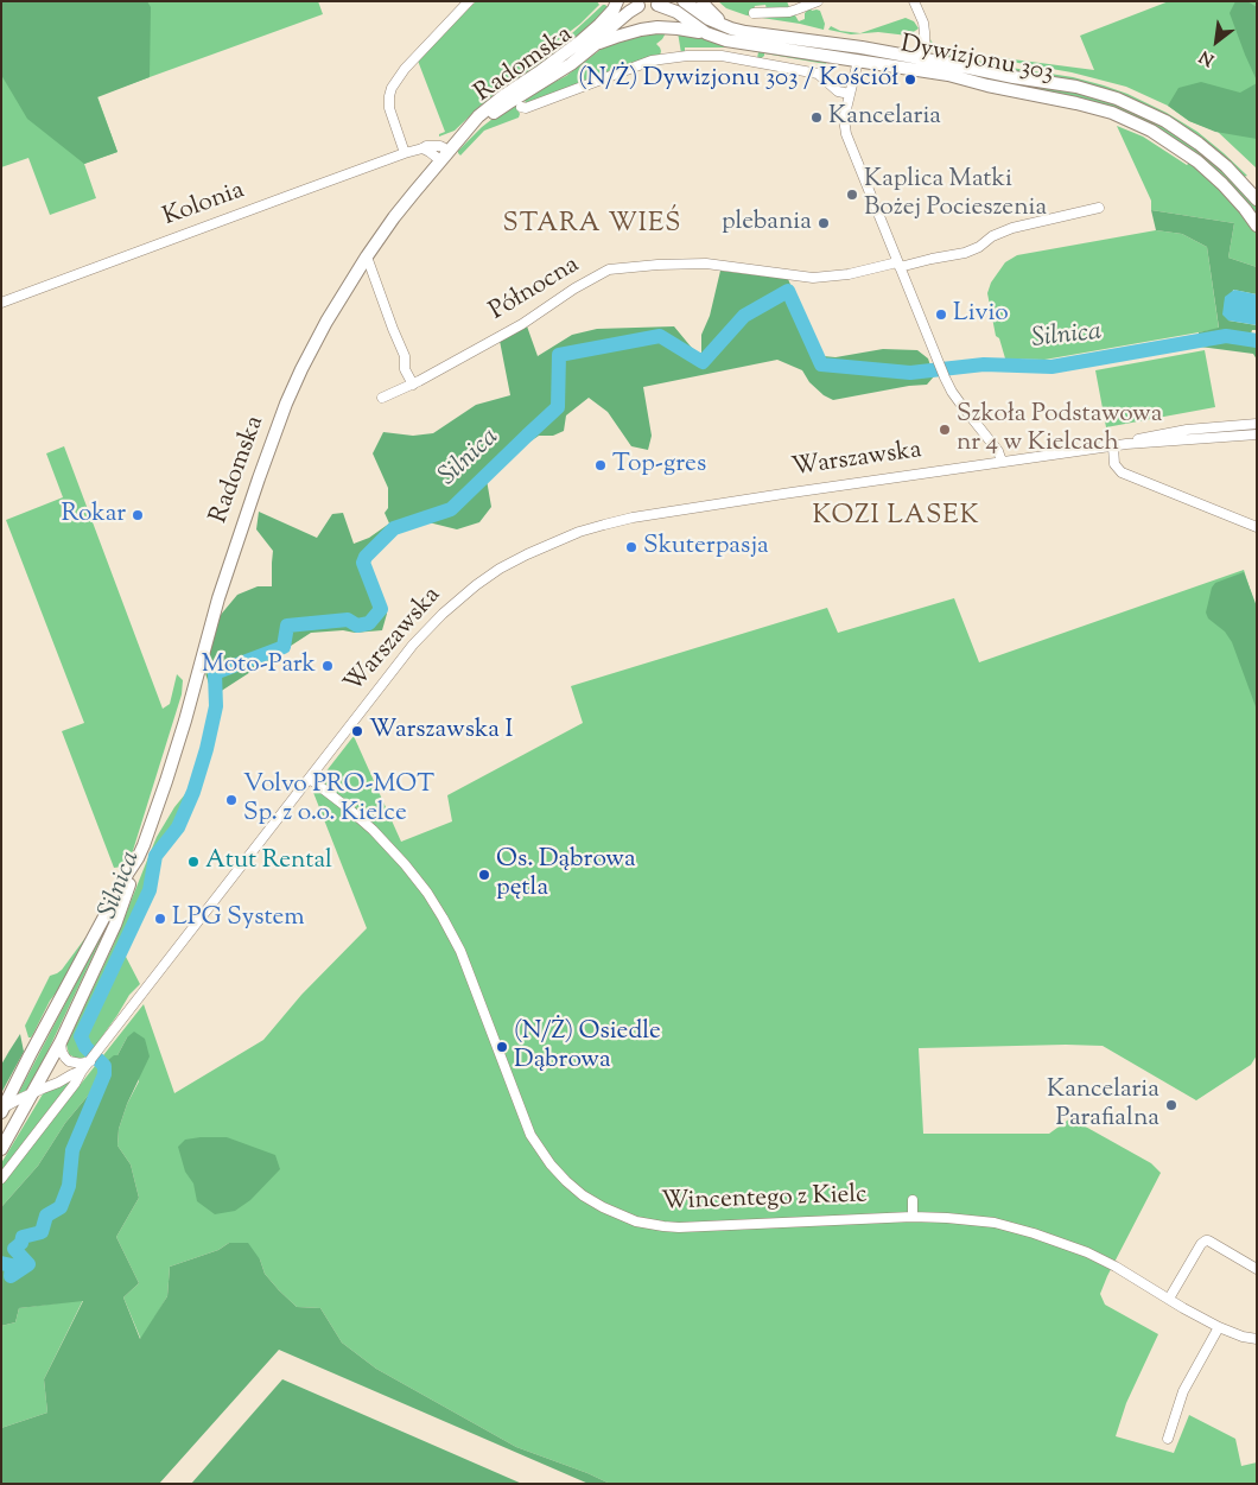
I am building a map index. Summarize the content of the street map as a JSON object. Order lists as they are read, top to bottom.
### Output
{
  "streets": {
    "main road": ["Dywizjonu 303", "Radomska"],
    "street": [
      "Kolonia",
      "Północna",
      "Warszawska",
      "Wincentego z Kielc"
    ]
  },
  "crossings": [
    ["Radomska", "Warszawska"],
    ["Warszawska", "Wincentego z Kielc"]
  ],
  "districts": ["STARA WIEŚ", "KOZI LASEK"],
  "water": ["Silnica"],
  "places": [
    "(N/Ż) Dywizjonu 303 / Kościół",
    "Kancelaria",
    "Kaplica Matki Bożej Pocieszenia",
    "plebania",
    "Livio",
    "Szkoła Podstawowa nr 4 w Kielcach",
    "Top-gres",
    "Rokar",
    "Skuterpasja",
    "Moto-Park",
    "Warszawska I",
    "Volvo PRO-MOT Sp. z o.o. Kielce",
    "Atut Rental",
    "Os. Dąbrowa pętla",
    "LPG System",
    "(N/Ż) Osiedle Dąbrowa",
    "Kancelaria Parafialna"
  ],
  "north": "bottom left"
}
